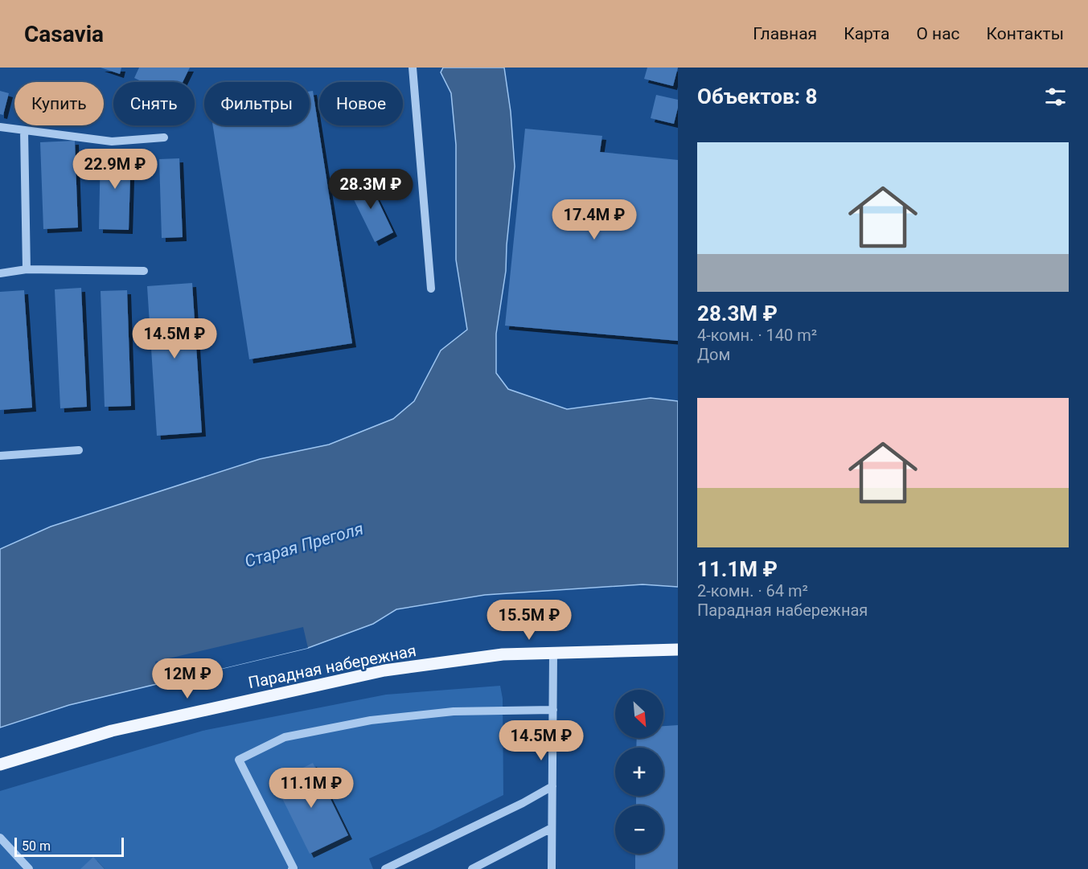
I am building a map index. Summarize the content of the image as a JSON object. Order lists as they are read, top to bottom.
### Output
{
  "streets": {
    "main road": ["Парадная набережная"]
  },
  "water": ["Старая Преголя"],
  "scale_bar": "50 m",
  "north": "bottom right",
  "page": {
    "header": "Casavia",
    "nav": [
      "Главная",
      "Карта",
      "О нас",
      "Контакты"
    ],
    "heading": "Объектов: 8",
    "chip": [
      "Купить",
      "Снять",
      "Фильтры",
      "Новое"
    ],
    "list": [
      {
        "name": "28.3M ₽",
        "note": "4-комн. · 140 m² · Дом"
      },
      {
        "name": "11.1M ₽",
        "note": "2-комн. · 64 m² · Парадная набережная"
      }
    ],
    "price": [
      "22.9M ₽",
      "28.3M ₽",
      "17.4M ₽",
      "14.5M ₽",
      "15.5M ₽",
      "12M ₽",
      "14.5M ₽",
      "11.1M ₽"
    ],
    "map_buttons": ["+", "−"],
    "scale": "50 m"
  }
}
